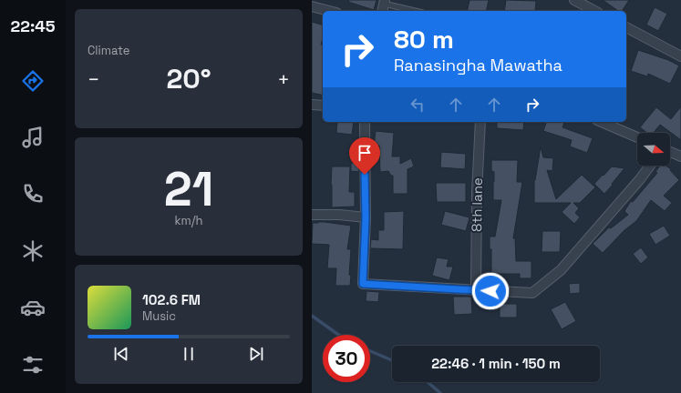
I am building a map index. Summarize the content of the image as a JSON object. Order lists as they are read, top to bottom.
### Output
{
  "streets": {
    "street": ["8th lane"]
  },
  "north": "right",
  "page": {
    "tabs": "22:45",
    "tile": [
      "Climate",
      ["21", "km/h"]
    ],
    "turn": ["80 m", "Ranasingha Mawatha"],
    "heat": ["−", "20°", "+"],
    "song": ["102.6 FM", "Music"],
    "limit": "30",
    "trip": "22:46 · 1 min · 150 m"
  }
}
